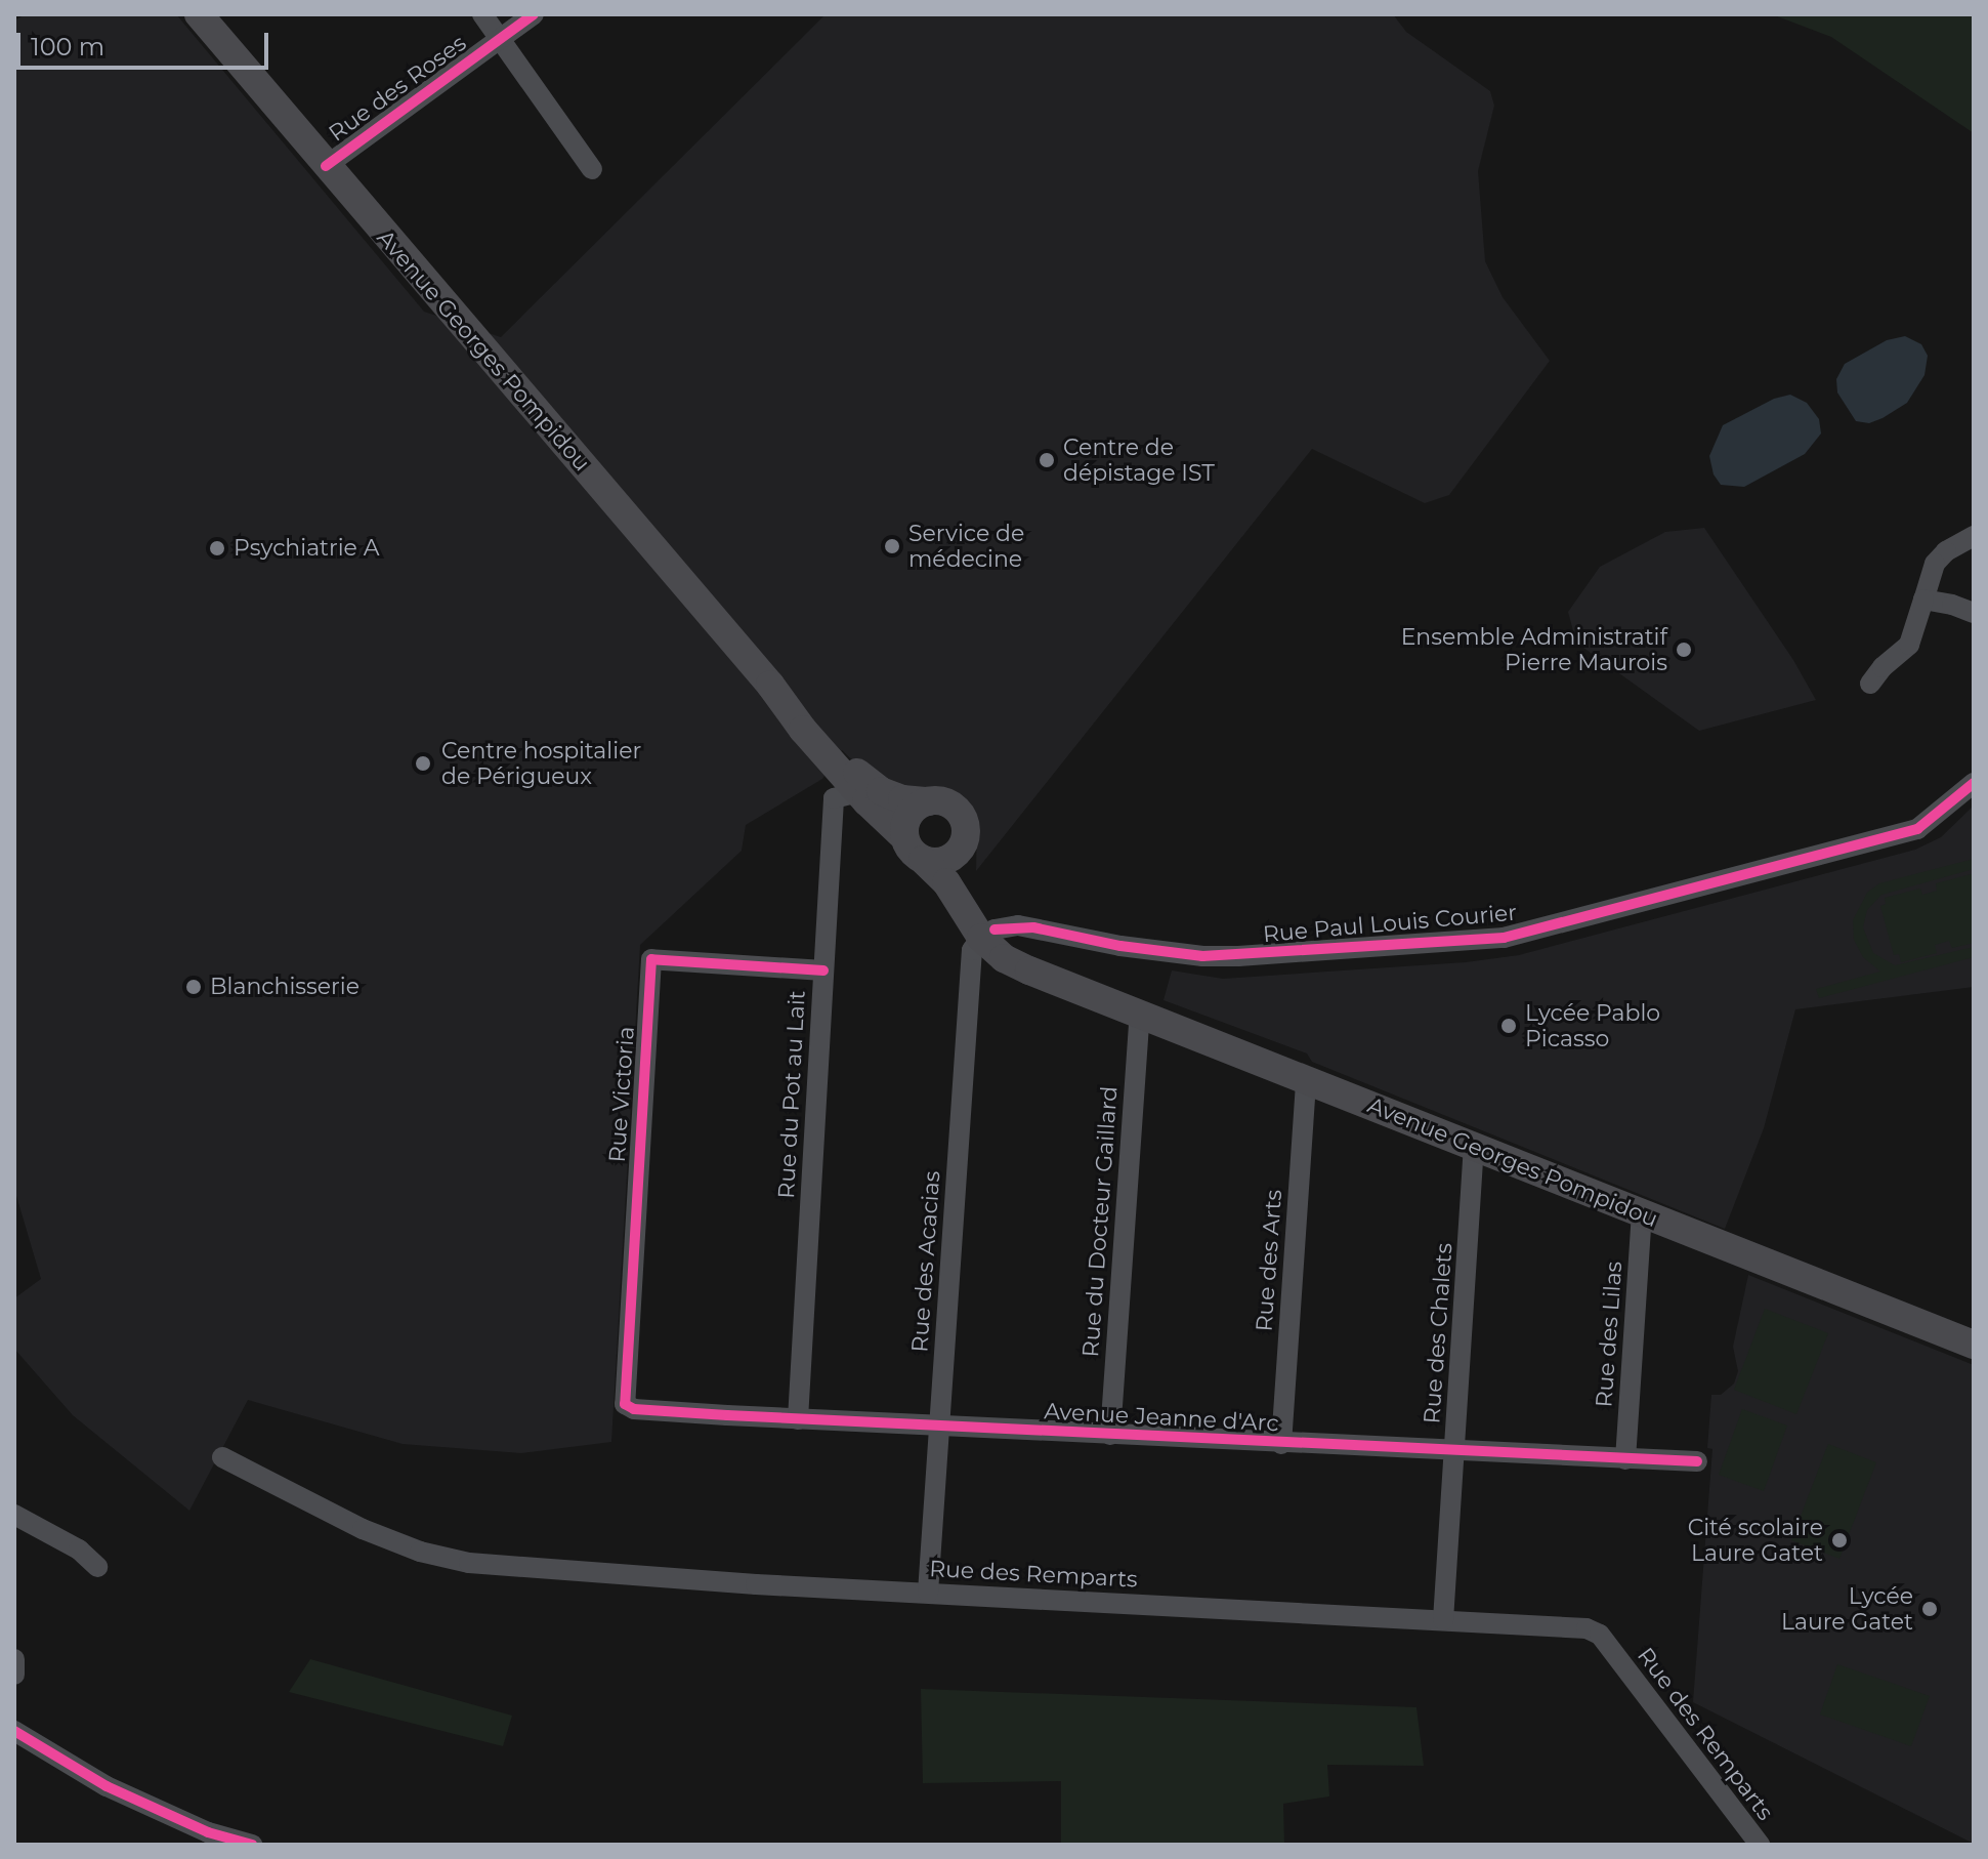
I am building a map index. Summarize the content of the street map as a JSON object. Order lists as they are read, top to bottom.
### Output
{
  "streets": {
    "main road": ["Avenue Georges Pompidou"],
    "street": [
      "Rue des Roses",
      "Rue Paul Louis Courier",
      "Rue Victoria",
      "Rue du Pot au Lait",
      "Rue du Docteur Gaillard",
      "Rue des Arts",
      "Rue des Acacias",
      "Rue des Chalets",
      "Rue des Lilas",
      "Avenue Jeanne d'Arc",
      "Rue des Remparts"
    ]
  },
  "crossings": [
    ["Rue des Roses", "Avenue Georges Pompidou"],
    ["Avenue Georges Pompidou", "Rue Paul Louis Courier"],
    ["Avenue Georges Pompidou", "Rue du Pot au Lait"],
    ["Avenue Georges Pompidou", "Rue du Docteur Gaillard"],
    ["Avenue Georges Pompidou", "Rue des Arts"],
    ["Avenue Georges Pompidou", "Rue des Acacias"],
    ["Avenue Georges Pompidou", "Rue des Chalets"],
    ["Avenue Georges Pompidou", "Rue des Lilas"],
    ["Rue Paul Louis Courier", "Rue des Acacias"],
    ["Rue Victoria", "Rue du Pot au Lait"],
    ["Rue Victoria", "Avenue Jeanne d'Arc"],
    ["Rue du Pot au Lait", "Avenue Jeanne d'Arc"],
    ["Rue du Docteur Gaillard", "Avenue Jeanne d'Arc"],
    ["Rue des Arts", "Avenue Jeanne d'Arc"],
    ["Rue des Acacias", "Avenue Jeanne d'Arc"],
    ["Rue des Acacias", "Rue des Remparts"],
    ["Rue des Chalets", "Avenue Jeanne d'Arc"],
    ["Rue des Chalets", "Rue des Remparts"],
    ["Rue des Lilas", "Avenue Jeanne d'Arc"]
  ],
  "places": [
    "Centre de dépistage IST",
    "Service de médecine",
    "Psychiatrie A",
    "Ensemble Administratif Pierre Maurois",
    "Centre hospitalier de Périgueux",
    "Blanchisserie",
    "Lycée Pablo Picasso",
    "Cité scolaire Laure Gatet",
    "Lycée Laure Gatet"
  ],
  "scale_bar": "100 m"
}
